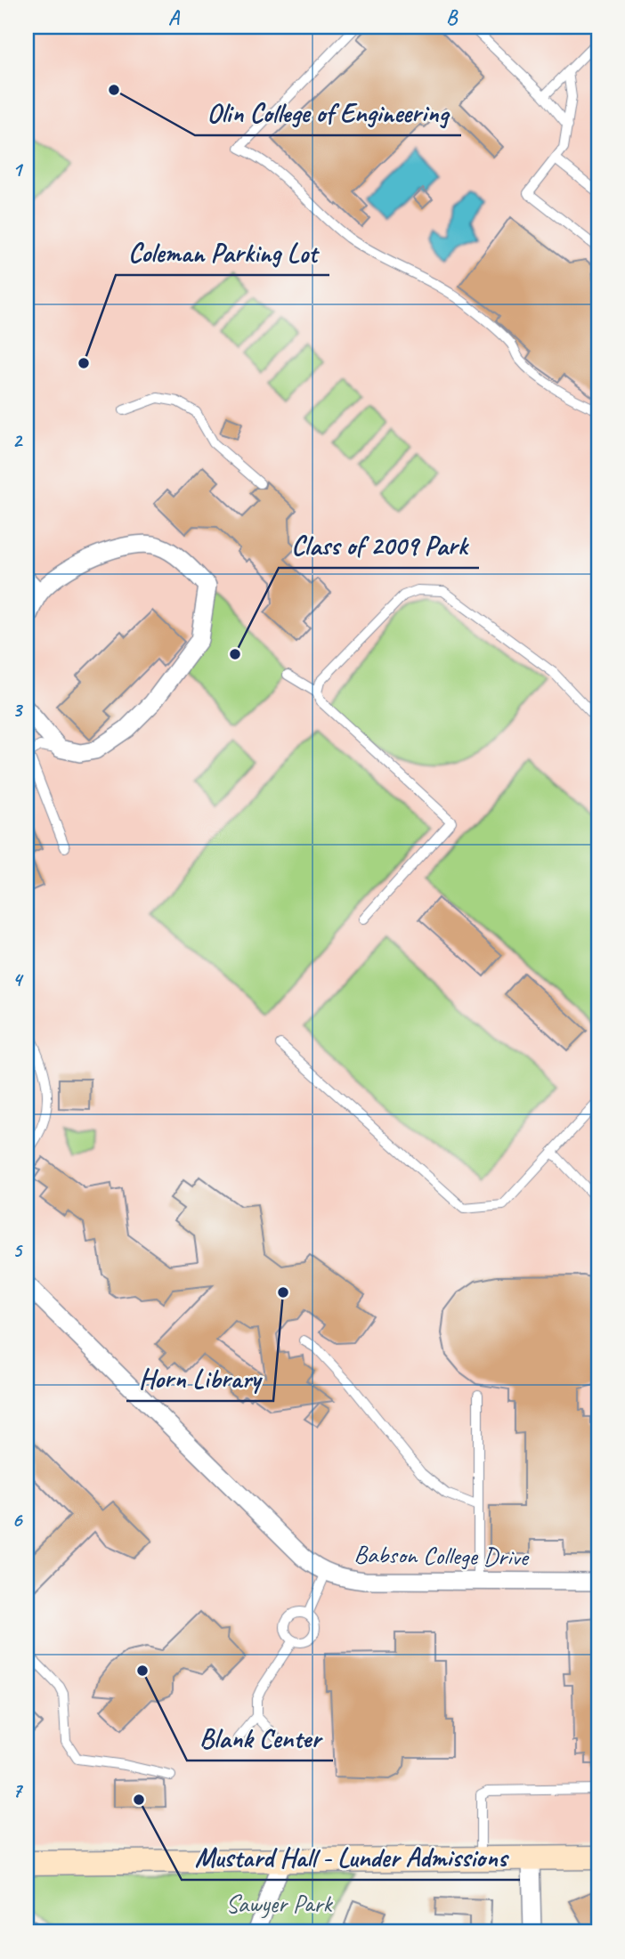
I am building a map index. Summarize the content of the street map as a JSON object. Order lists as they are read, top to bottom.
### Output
{
  "streets": {
    "street": ["Babson College Drive"]
  },
  "parks": ["Sawyer Park"],
  "places": [
    "Olin College of Engineering",
    "Coleman Parking Lot",
    "Class of 2009 Park",
    "Horn Library",
    "Blank Center",
    "Mustard Hall - Lunder Admissions"
  ],
  "grid": {
    "columns": ["A", "B"],
    "rows": [
      "1",
      "2",
      "3",
      "4",
      "5",
      "6",
      "7"
    ]
  }
}
